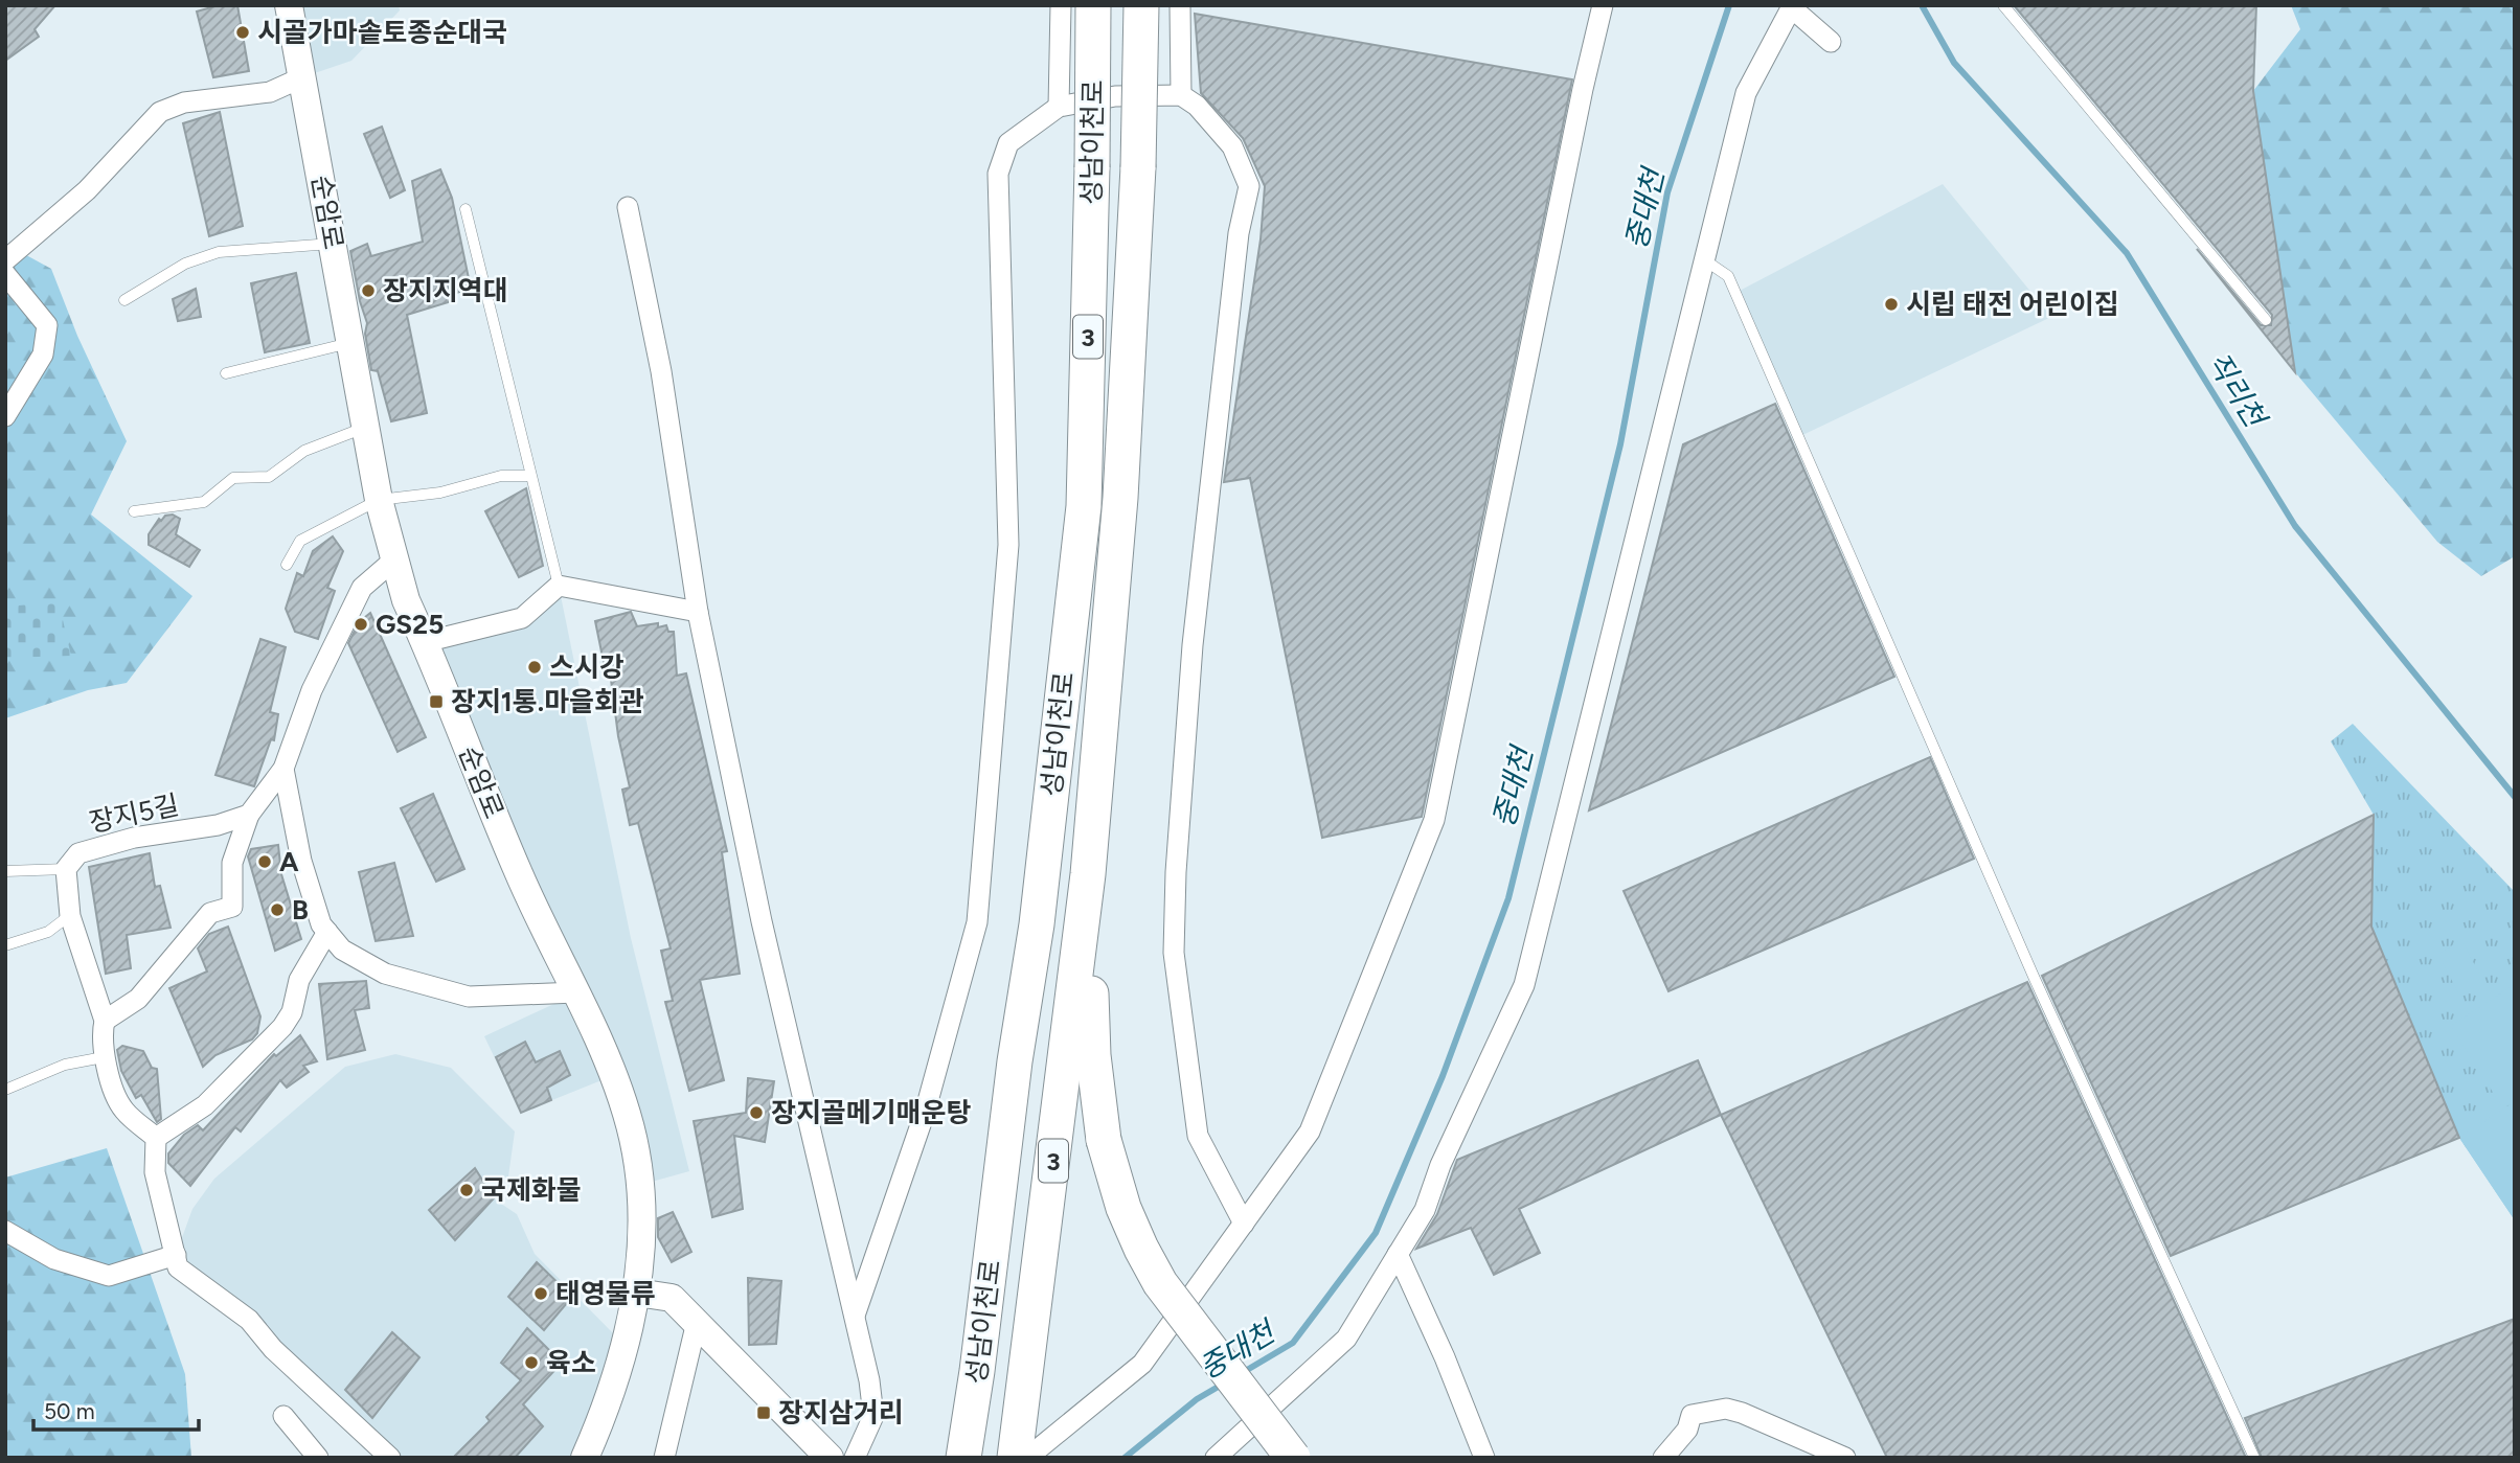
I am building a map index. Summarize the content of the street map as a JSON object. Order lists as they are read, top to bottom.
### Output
{
  "streets": {
    "highway": ["성남이천로", "3"],
    "street": ["순암로", "장지5길"]
  },
  "water": ["중대천", "직리천"],
  "places": {
    "other": [
      "시골가마솥토종순대국",
      "장지지역대",
      "시립 태전 어린이집",
      "GS25",
      "스시강",
      "A",
      "B",
      "장지골메기매운탕",
      "국제화물",
      "태영물류",
      "육소"
    ],
    "transit": ["장지1통.마을회관", "장지삼거리"]
  },
  "scale_bar": "50 m"
}
